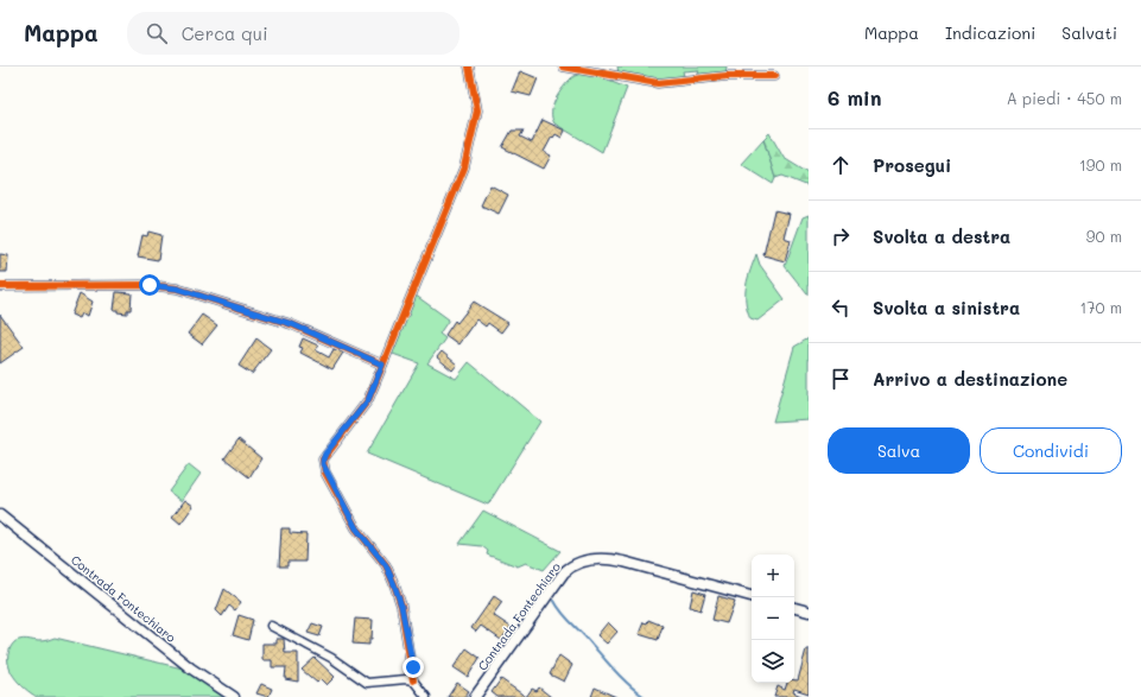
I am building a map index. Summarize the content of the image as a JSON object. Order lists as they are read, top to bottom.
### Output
{
  "streets": {
    "main road": ["Contrada Fontechiaro"]
  },
  "page": {
    "header": "Mappa",
    "search": "Cerca qui",
    "nav": ["Mappa", "Indicazioni", "Salvati"],
    "heading": ["6 min", "A piedi · 450 m"],
    "list": [
      ["Prosegui", "190 m"],
      ["Svolta a destra", "90 m"],
      ["Svolta a sinistra", "170 m"],
      "Arrivo a destinazione"
    ],
    "buttons": ["Salva", "Condividi"],
    "map_buttons": ["+", "−"]
  }
}
